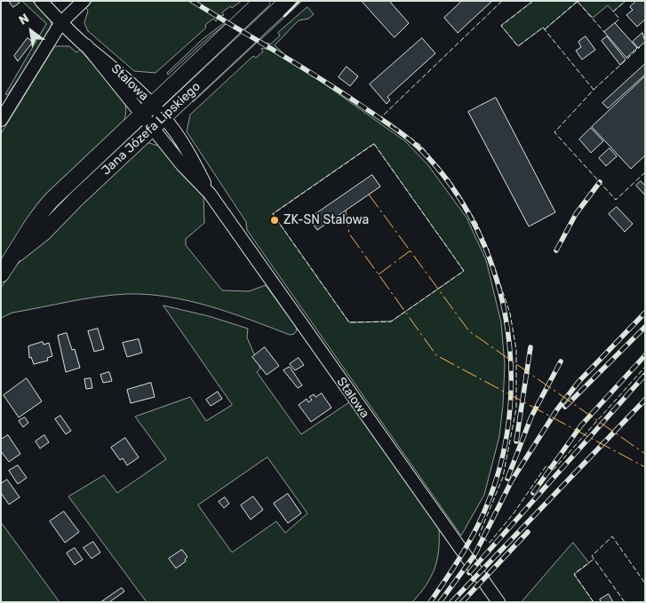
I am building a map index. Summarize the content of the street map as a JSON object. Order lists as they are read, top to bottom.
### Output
{
  "streets": {
    "main road": ["Jana Józefa Lipskiego"],
    "street": ["Stalowa"]
  },
  "crossings": [
    ["Stalowa", "Jana Józefa Lipskiego"]
  ],
  "places": ["ZK-SN Stalowa"],
  "north": "top left"
}
